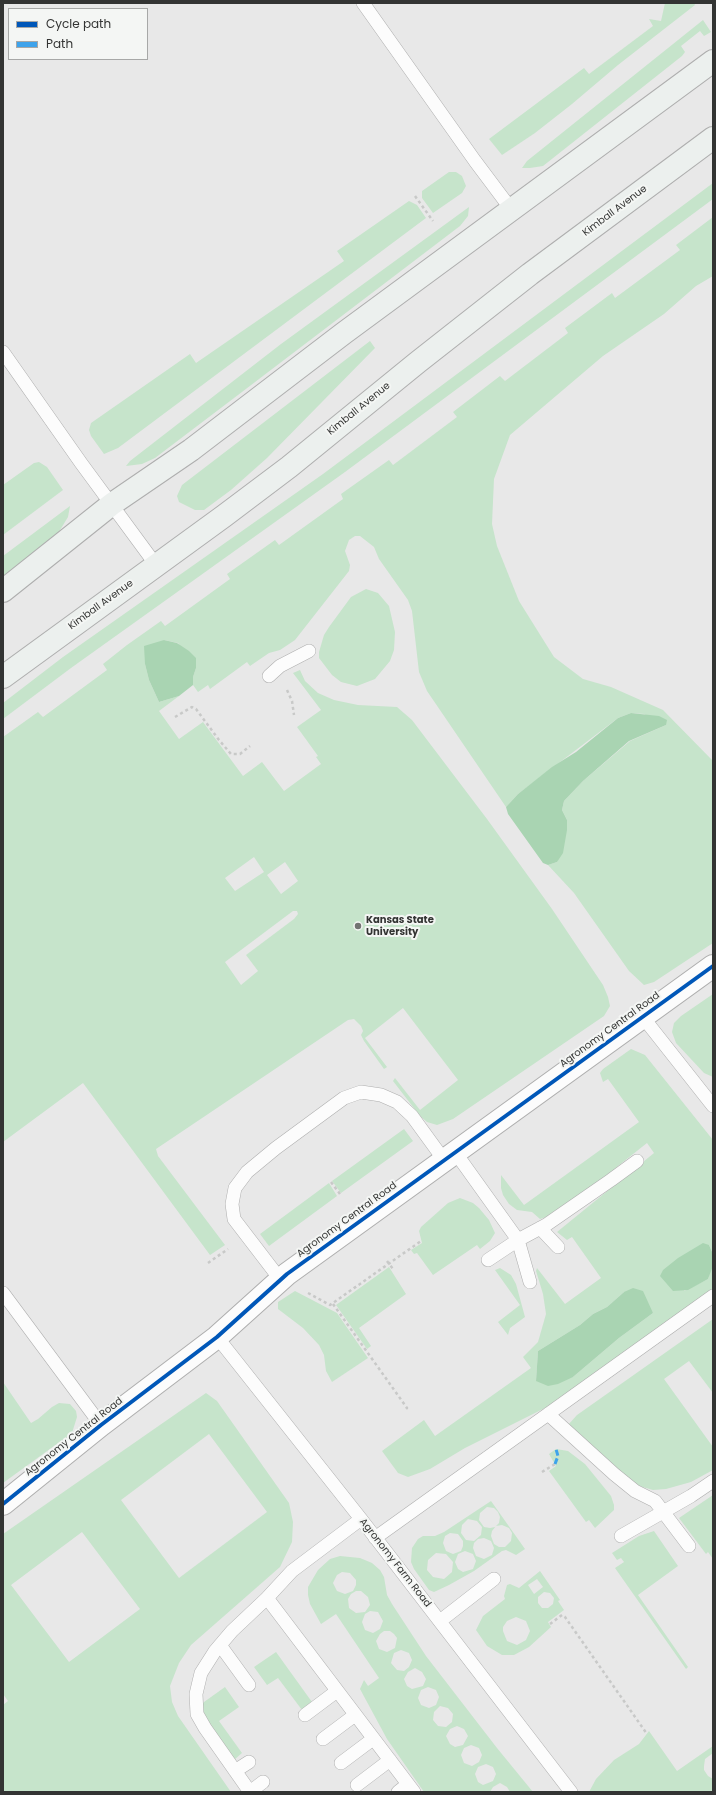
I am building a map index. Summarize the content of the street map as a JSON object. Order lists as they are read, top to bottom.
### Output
{
  "streets": {
    "main road": ["Kimball Avenue"],
    "street": ["Agronomy Central Road"],
    "lane": ["Agronomy Farm Road"]
  },
  "crossings": [
    ["Agronomy Central Road", "Agronomy Farm Road"]
  ],
  "places": ["Kansas State University"],
  "legend": ["Cycle path", "Path"]
}
